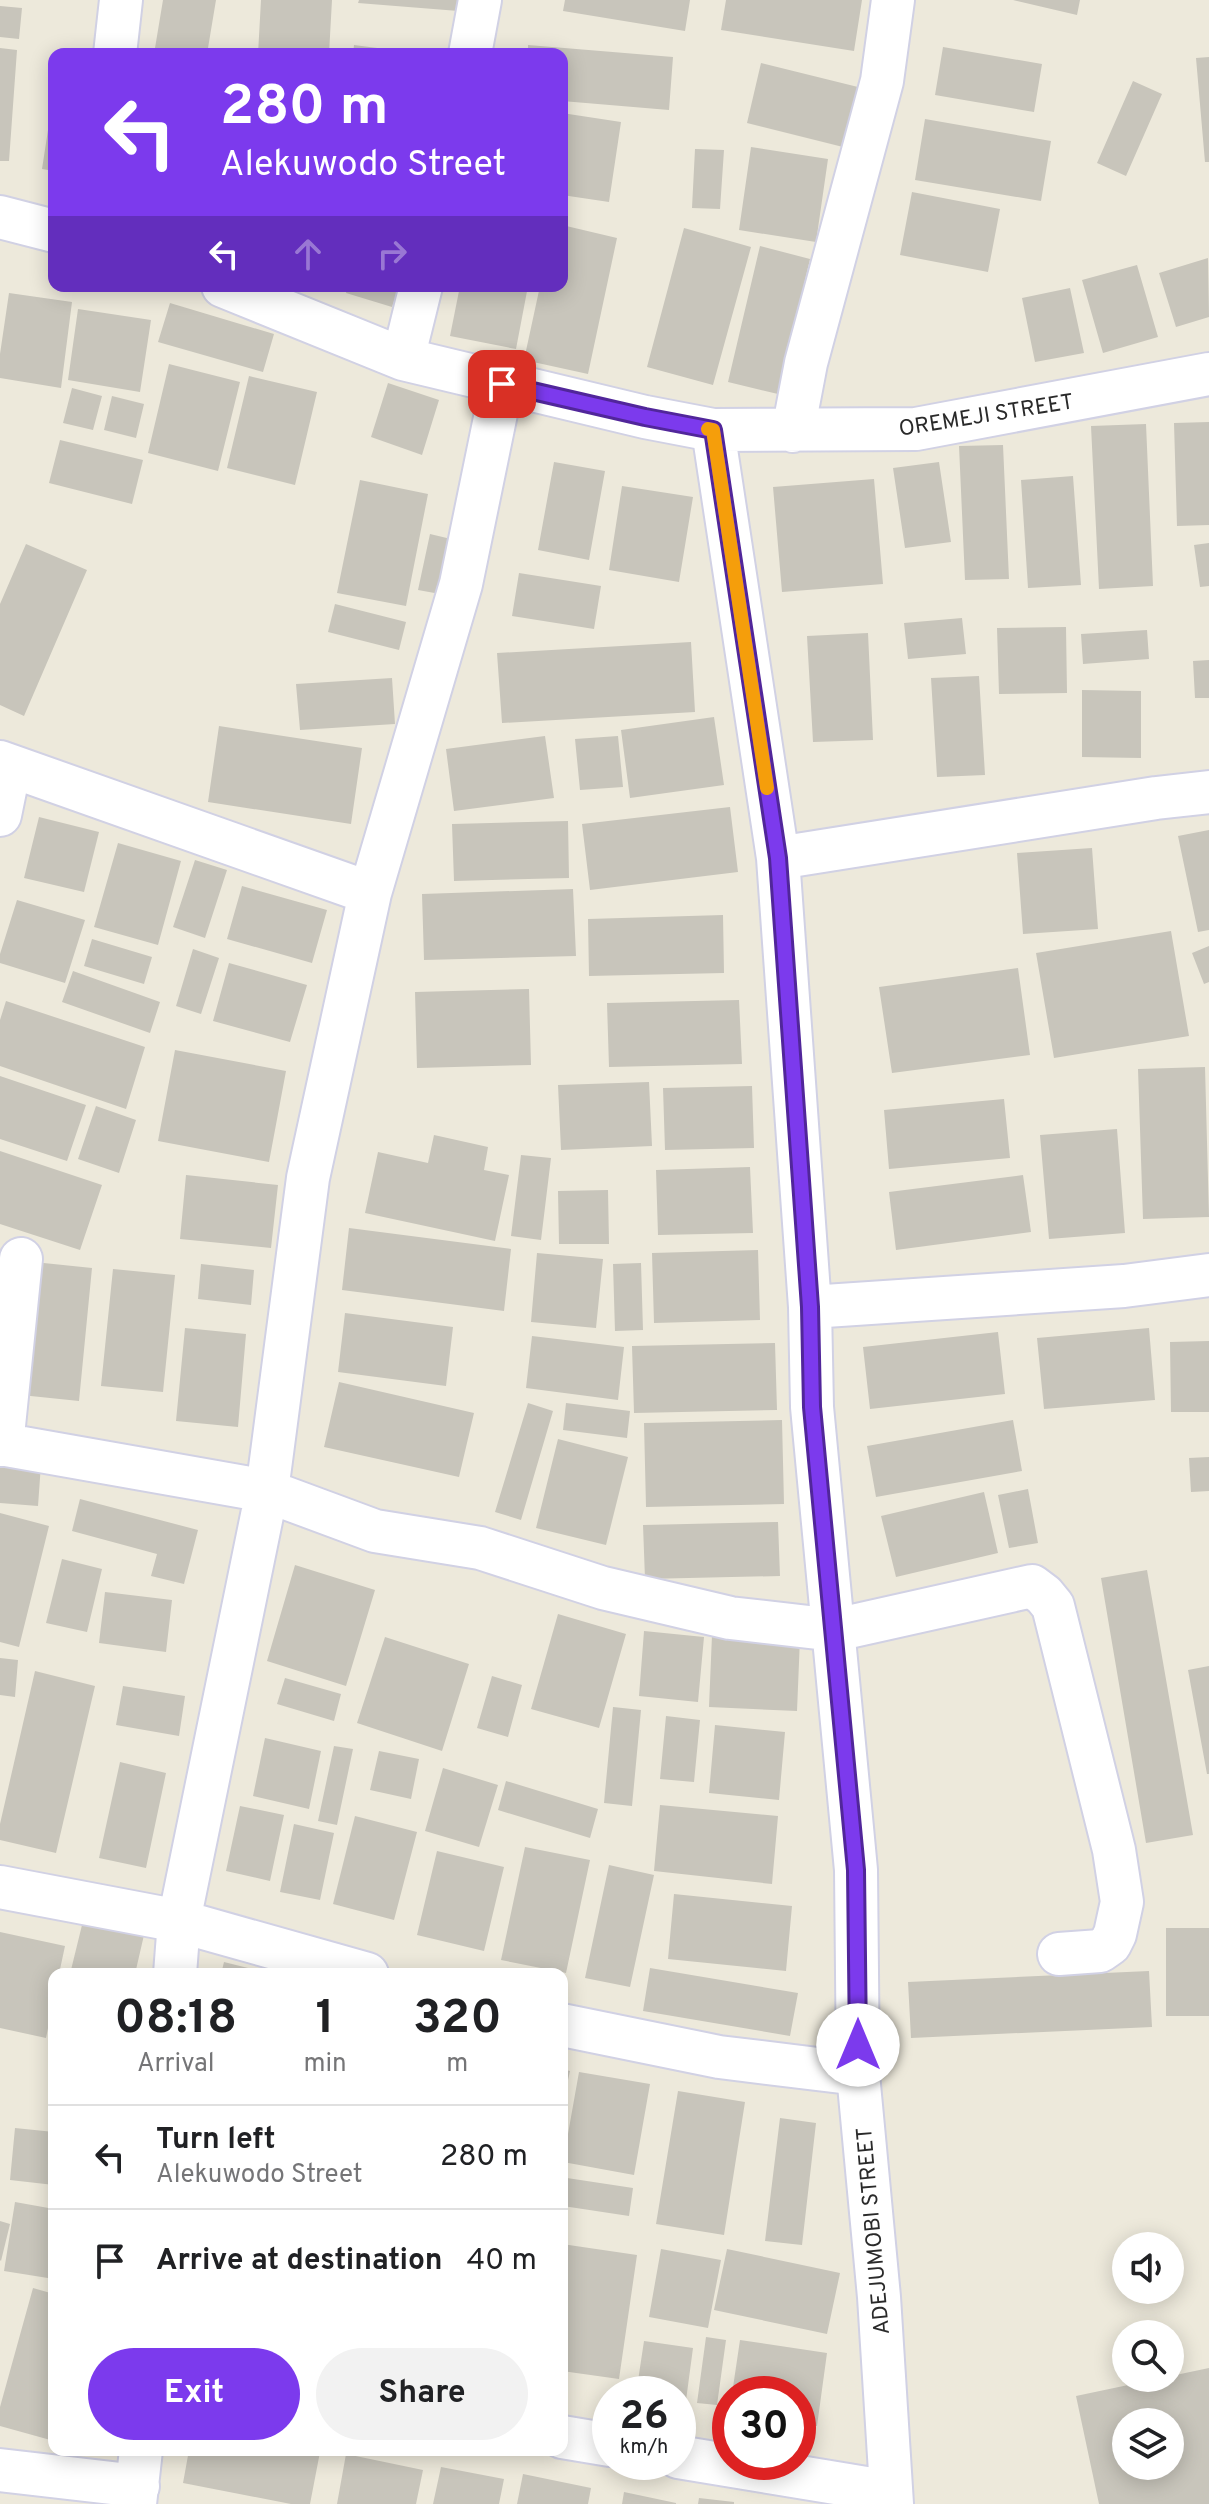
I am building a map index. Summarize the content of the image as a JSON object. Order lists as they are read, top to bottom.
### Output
{
  "streets": {
    "street": ["OREMEJI STREET", "ADEJUMOBI STREET"]
  },
  "crossings": [
    ["OREMEJI STREET", "ADEJUMOBI STREET"]
  ],
  "page": {
    "turn": ["280 m", "Alekuwodo Street"],
    "eta": [
      "08:18",
      "Arrival",
      "1",
      "min",
      "320",
      "m"
    ],
    "list": [
      {
        "name": "Turn left",
        "note": "Alekuwodo Street",
        "value": "280 m"
      },
      {
        "name": "Arrive at destination",
        "value": "40 m"
      }
    ],
    "buttons": ["Exit", "Share"],
    "speed": "26 km/h",
    "limit": "30"
  }
}
